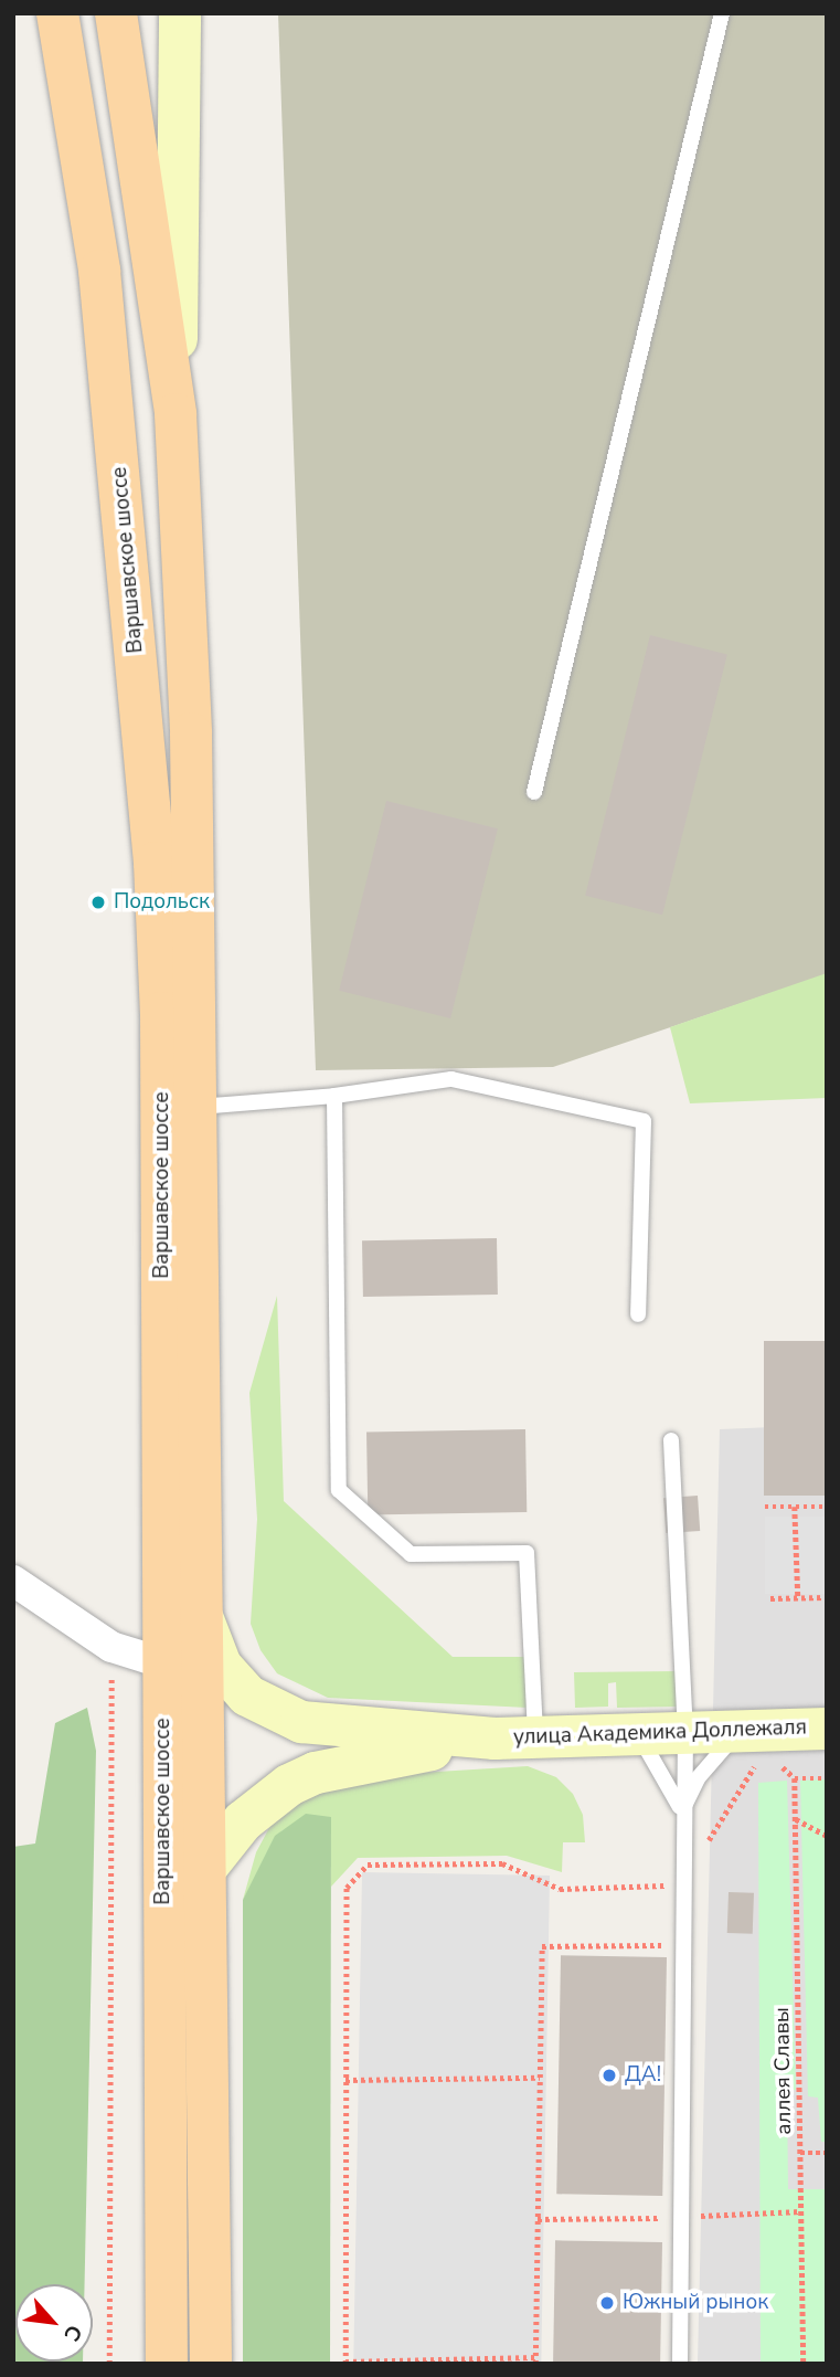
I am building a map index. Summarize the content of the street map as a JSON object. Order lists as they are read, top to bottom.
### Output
{
  "streets": {
    "main road": ["Варшавское шоссе", "улица Академика Доллежаля"],
    "path": ["аллея Славы"]
  },
  "crossings": [
    ["Варшавское шоссе", "улица Академика Доллежаля"]
  ],
  "places": ["Подольск", "ДА!", "Южный рынок"],
  "north": "bottom right"
}
